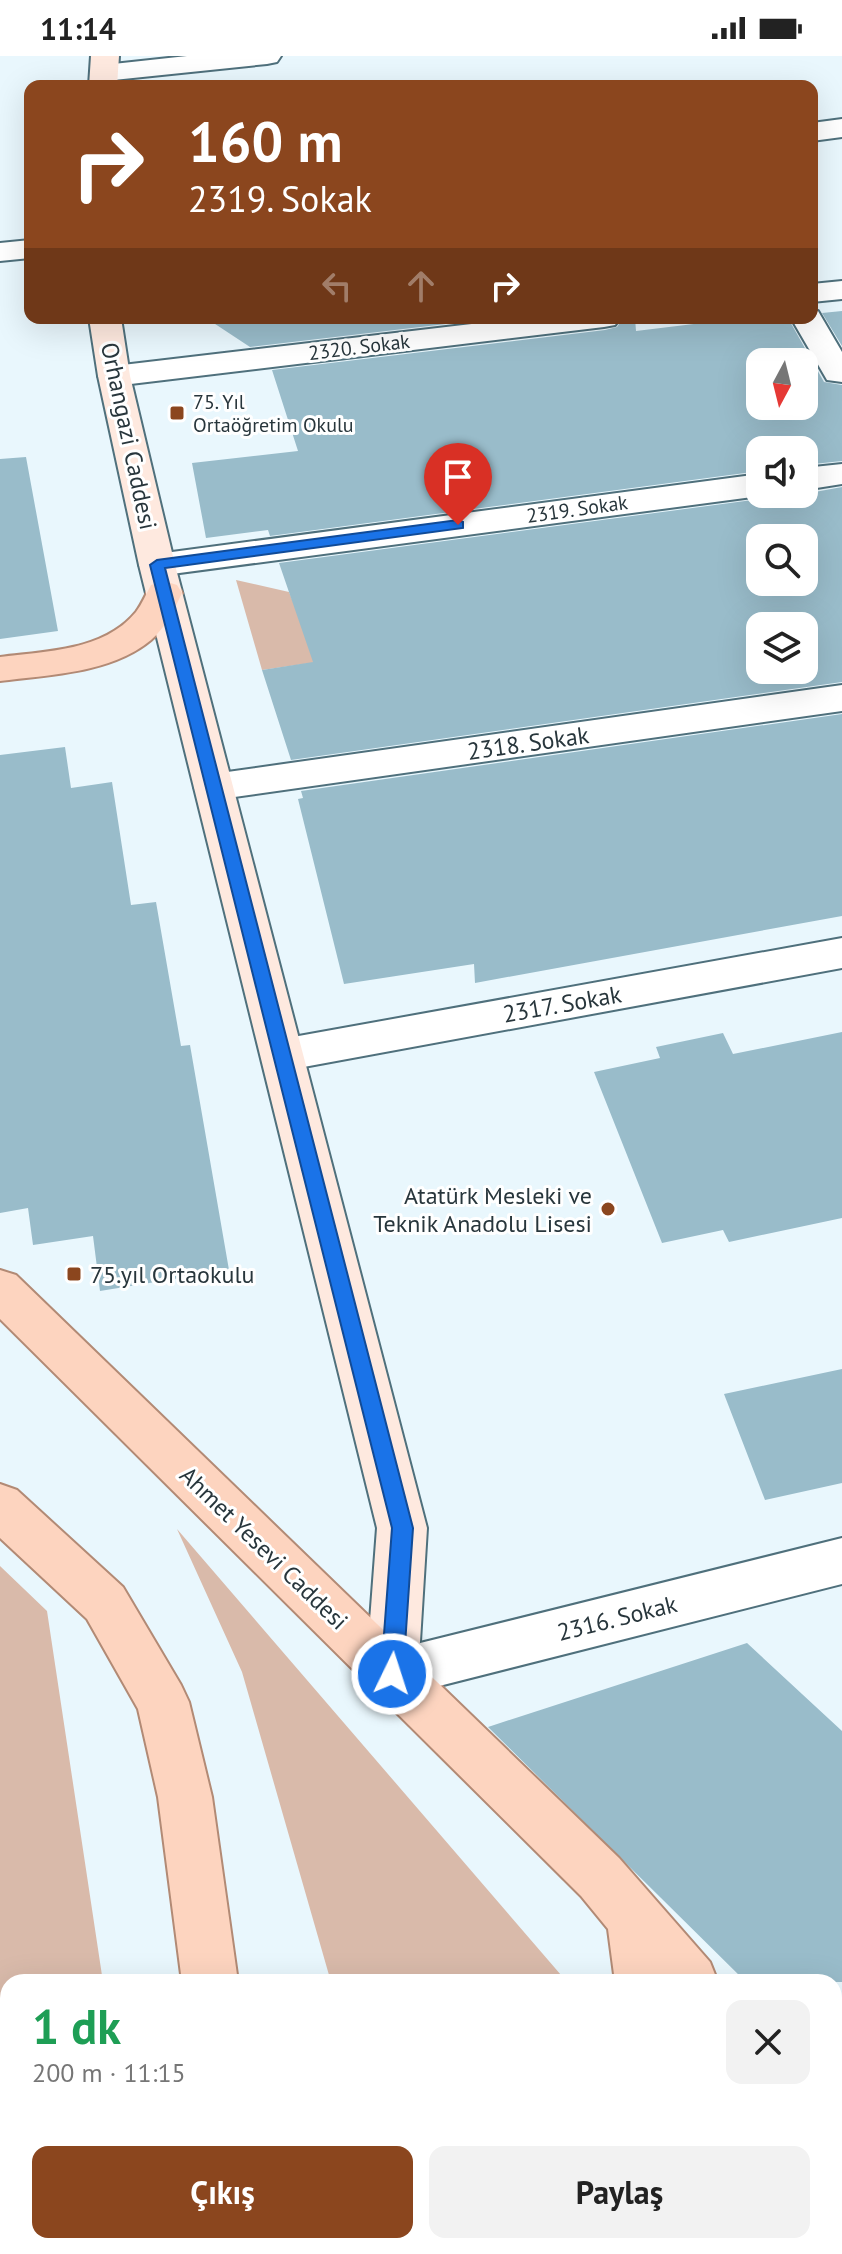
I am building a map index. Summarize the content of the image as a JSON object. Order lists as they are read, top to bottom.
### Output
{
  "streets": {
    "main road": ["Orhangazi Caddesi", "Ahmet Yesevi Caddesi"],
    "street": [
      "2320. Sokak",
      "2319. Sokak",
      "2318. Sokak",
      "2317. Sokak",
      "2316. Sokak"
    ]
  },
  "crossings": [
    ["2320. Sokak", "Orhangazi Caddesi"],
    ["Orhangazi Caddesi", "2319. Sokak"],
    ["Orhangazi Caddesi", "2318. Sokak"],
    ["Orhangazi Caddesi", "2317. Sokak"],
    ["Orhangazi Caddesi", "Ahmet Yesevi Caddesi"],
    ["Orhangazi Caddesi", "2316. Sokak"],
    ["Ahmet Yesevi Caddesi", "2316. Sokak"]
  ],
  "places": {
    "transit": ["75. Yıl Ortaöğretim Okulu", "75.yıl Ortaokulu"],
    "other": ["Atatürk Mesleki ve Teknik Anadolu Lisesi"]
  },
  "north": "bottom",
  "page": {
    "status": "11:14",
    "turn": ["160 m", "2319. Sokak"],
    "heading": ["1 dk", "200 m · 11:15"],
    "buttons": ["Çıkış", "Paylaş"]
  }
}
